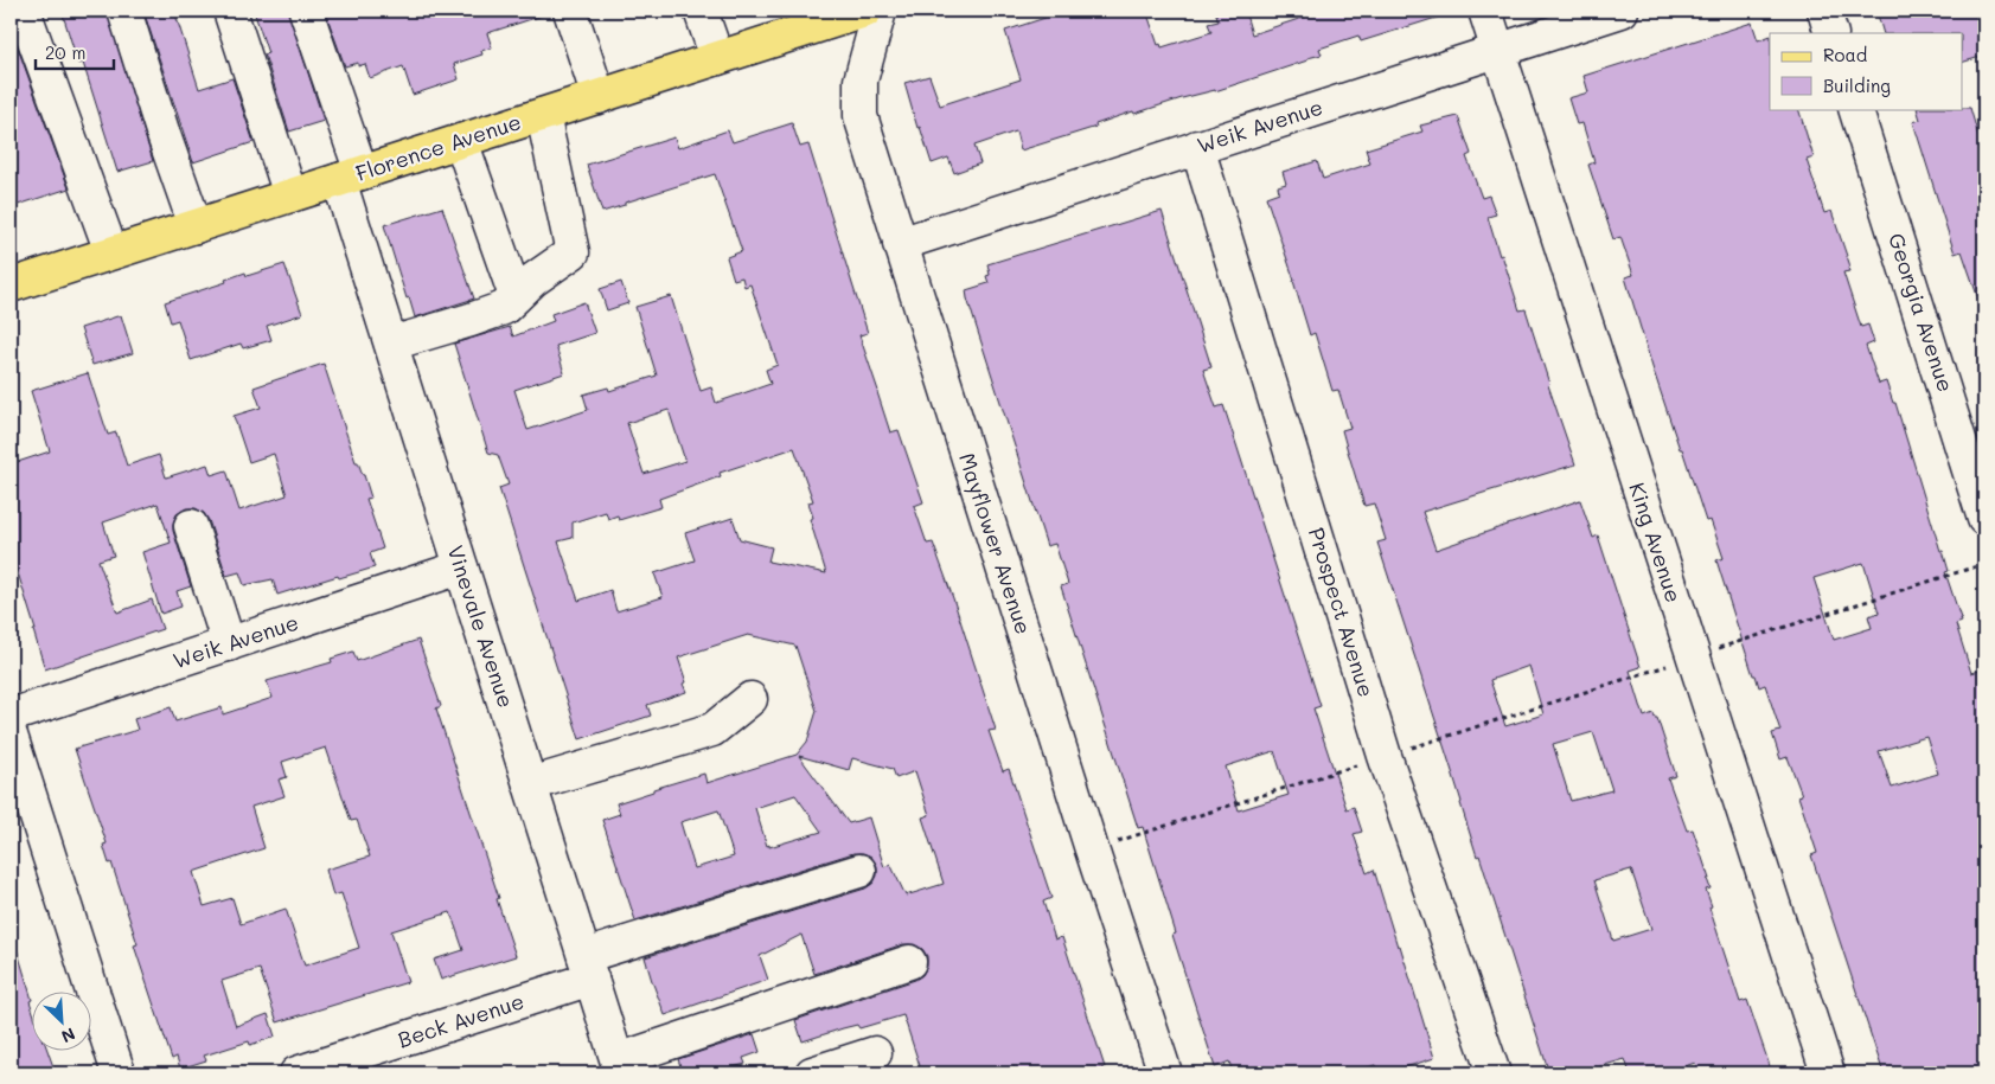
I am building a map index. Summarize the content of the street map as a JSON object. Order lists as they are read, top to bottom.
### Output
{
  "streets": {
    "main road": ["Florence Avenue"],
    "street": [
      "Weik Avenue",
      "Georgia Avenue",
      "King Avenue",
      "Mayflower Avenue",
      "Prospect Avenue",
      "Vinevale Avenue",
      "Beck Avenue"
    ]
  },
  "crossings": [
    ["Weik Avenue", "King Avenue"],
    ["Weik Avenue", "Mayflower Avenue"],
    ["Weik Avenue", "Prospect Avenue"],
    ["Weik Avenue", "Vinevale Avenue"],
    ["Florence Avenue", "Vinevale Avenue"],
    ["Vinevale Avenue", "Beck Avenue"]
  ],
  "legend": ["Road", "Building"],
  "scale_bar": "20 m",
  "north": "bottom right"
}
